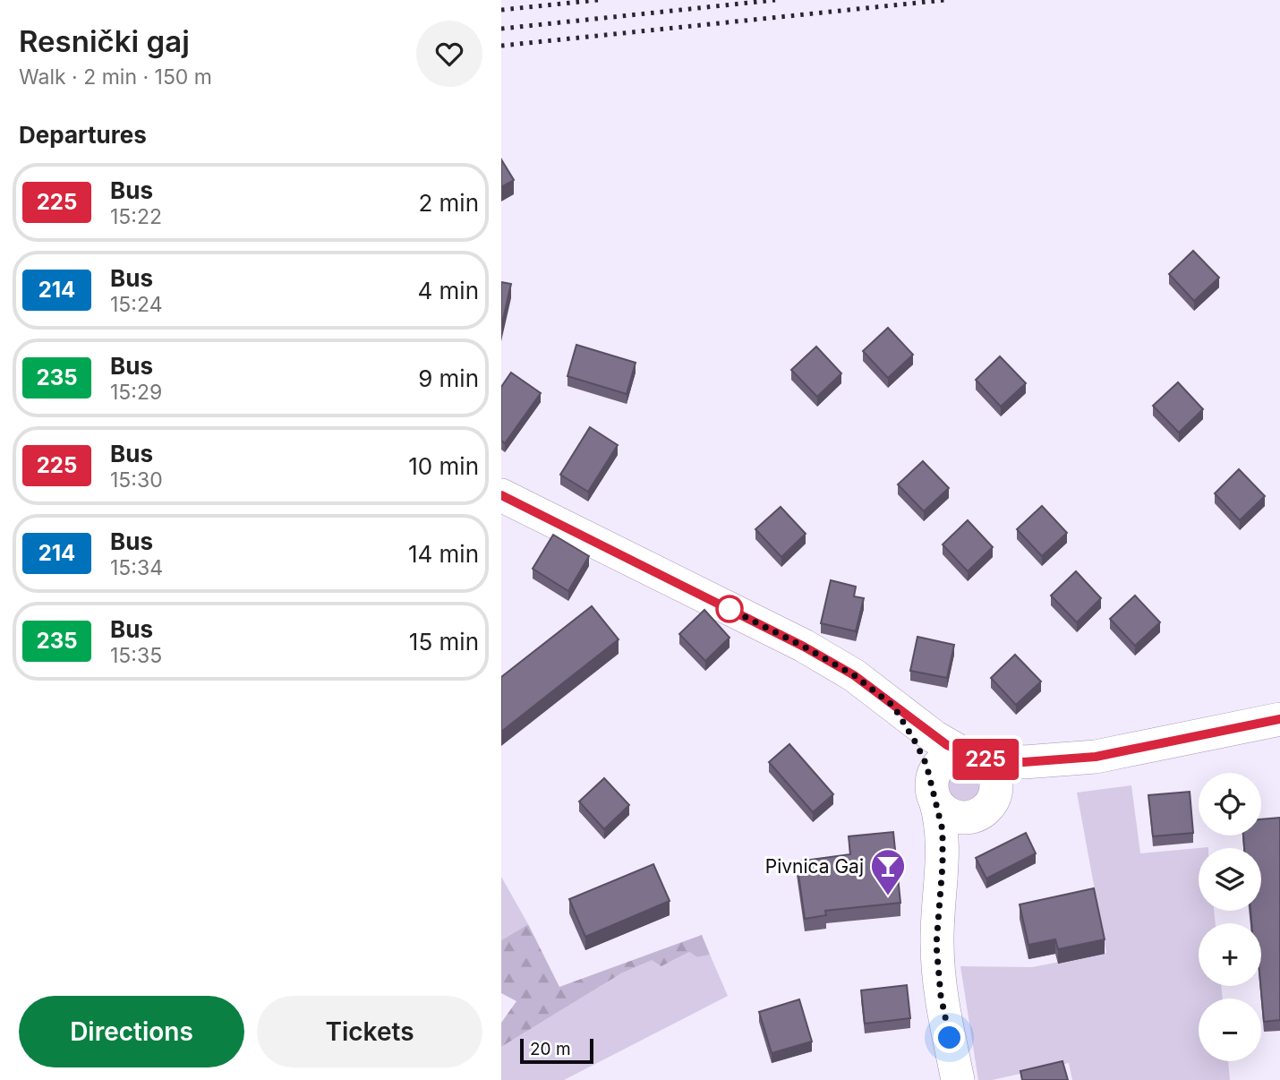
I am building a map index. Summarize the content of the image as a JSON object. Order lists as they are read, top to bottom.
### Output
{
  "places": {
    "bar": ["Pivnica Gaj"]
  },
  "lines": ["bus line 225"],
  "scale_bar": "20 m",
  "page": {
    "heading": [
      ["Resnički gaj", "Walk · 2 min · 150 m"],
      "Departures"
    ],
    "on_map": "225",
    "list": [
      {
        "mark": "225",
        "name": "Bus",
        "note": "15:22",
        "value": "2 min"
      },
      {
        "mark": "214",
        "name": "Bus",
        "note": "15:24",
        "value": "4 min"
      },
      {
        "mark": "235",
        "name": "Bus",
        "note": "15:29",
        "value": "9 min"
      },
      {
        "mark": "225",
        "name": "Bus",
        "note": "15:30",
        "value": "10 min"
      },
      {
        "mark": "214",
        "name": "Bus",
        "note": "15:34",
        "value": "14 min"
      },
      {
        "mark": "235",
        "name": "Bus",
        "note": "15:35",
        "value": "15 min"
      }
    ],
    "map_buttons": ["+", "−"],
    "buttons": ["Directions", "Tickets"],
    "scale": "20 m"
  }
}
